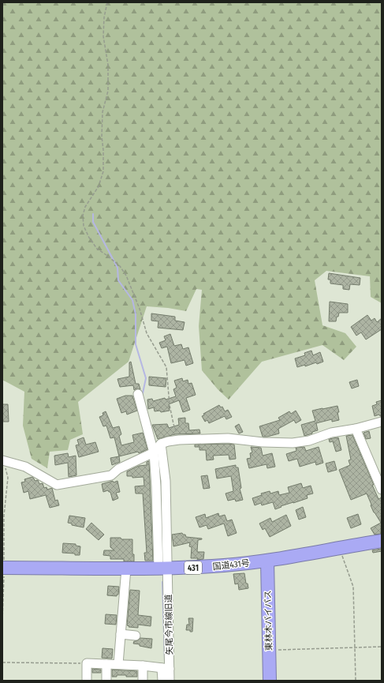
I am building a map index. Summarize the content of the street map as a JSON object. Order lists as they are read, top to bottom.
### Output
{
  "streets": {
    "highway": ["国道431号", "431", "東林木バイパス"],
    "street": ["矢尾今市線旧道"]
  },
  "crossings": [
    ["国道431号", "東林木バイパス"],
    ["国道431号", "矢尾今市線旧道"]
  ]
}
